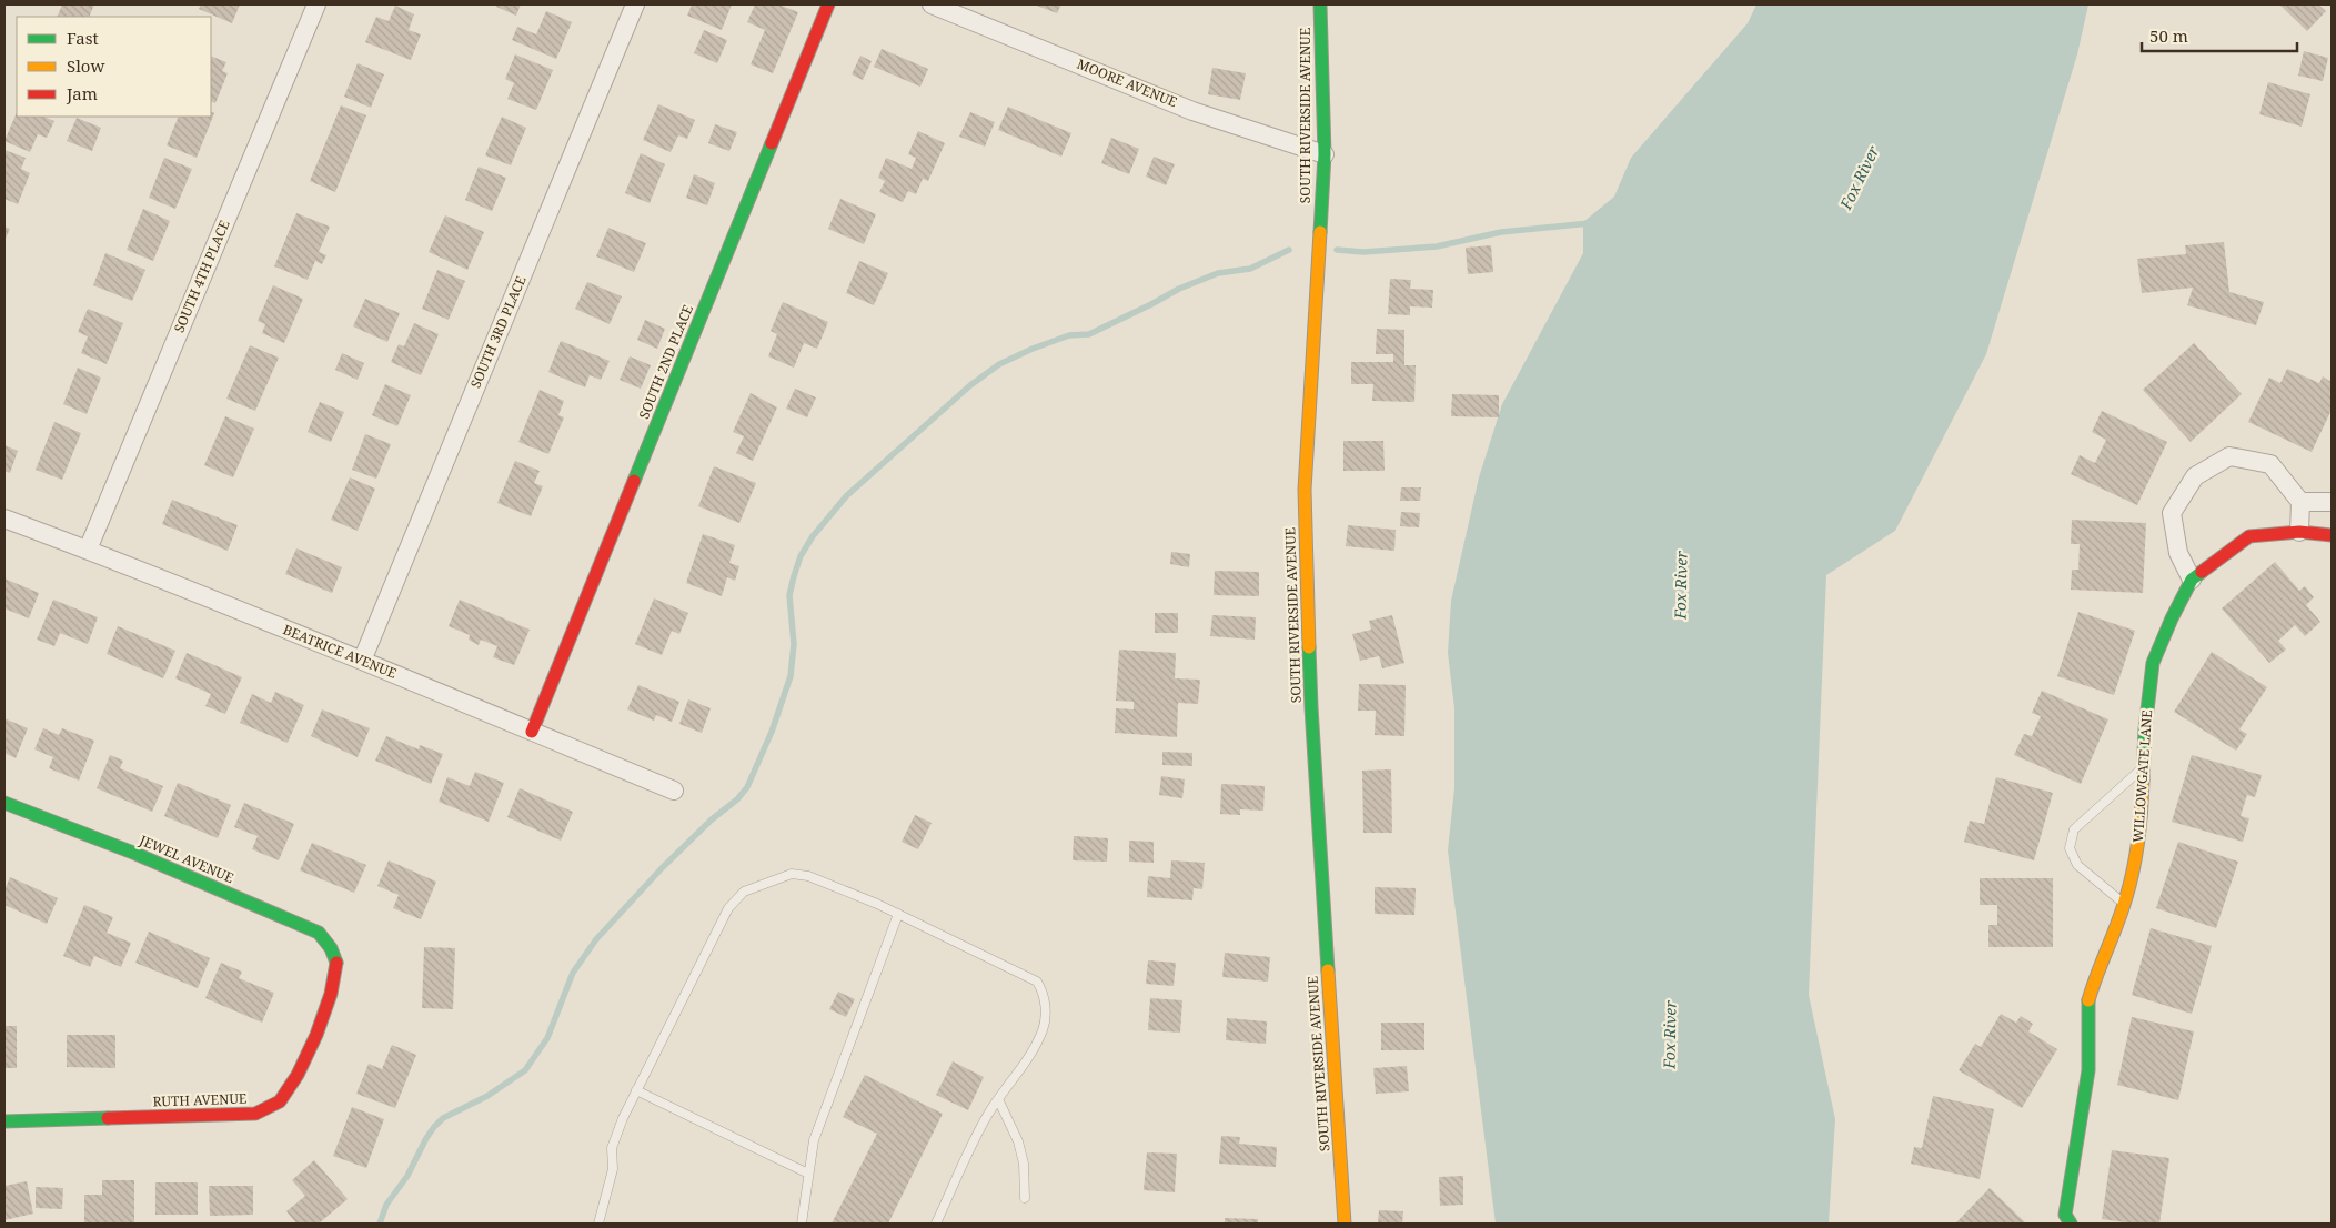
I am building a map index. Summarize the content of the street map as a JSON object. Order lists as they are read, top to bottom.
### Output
{
  "streets": {
    "street": [
      "MOORE AVENUE",
      "SOUTH RIVERSIDE AVENUE",
      "SOUTH 4TH PLACE",
      "SOUTH 3RD PLACE",
      "SOUTH 2ND PLACE",
      "BEATRICE AVENUE",
      "WILLOWGATE LANE",
      "JEWEL AVENUE",
      "RUTH AVENUE"
    ]
  },
  "crossings": [
    ["MOORE AVENUE", "SOUTH RIVERSIDE AVENUE"],
    ["SOUTH 4TH PLACE", "BEATRICE AVENUE"],
    ["SOUTH 3RD PLACE", "BEATRICE AVENUE"],
    ["SOUTH 2ND PLACE", "BEATRICE AVENUE"],
    ["JEWEL AVENUE", "RUTH AVENUE"]
  ],
  "water": ["Fox River"],
  "legend": ["Fast", "Slow", "Jam"],
  "scale_bar": "50 m"
}
